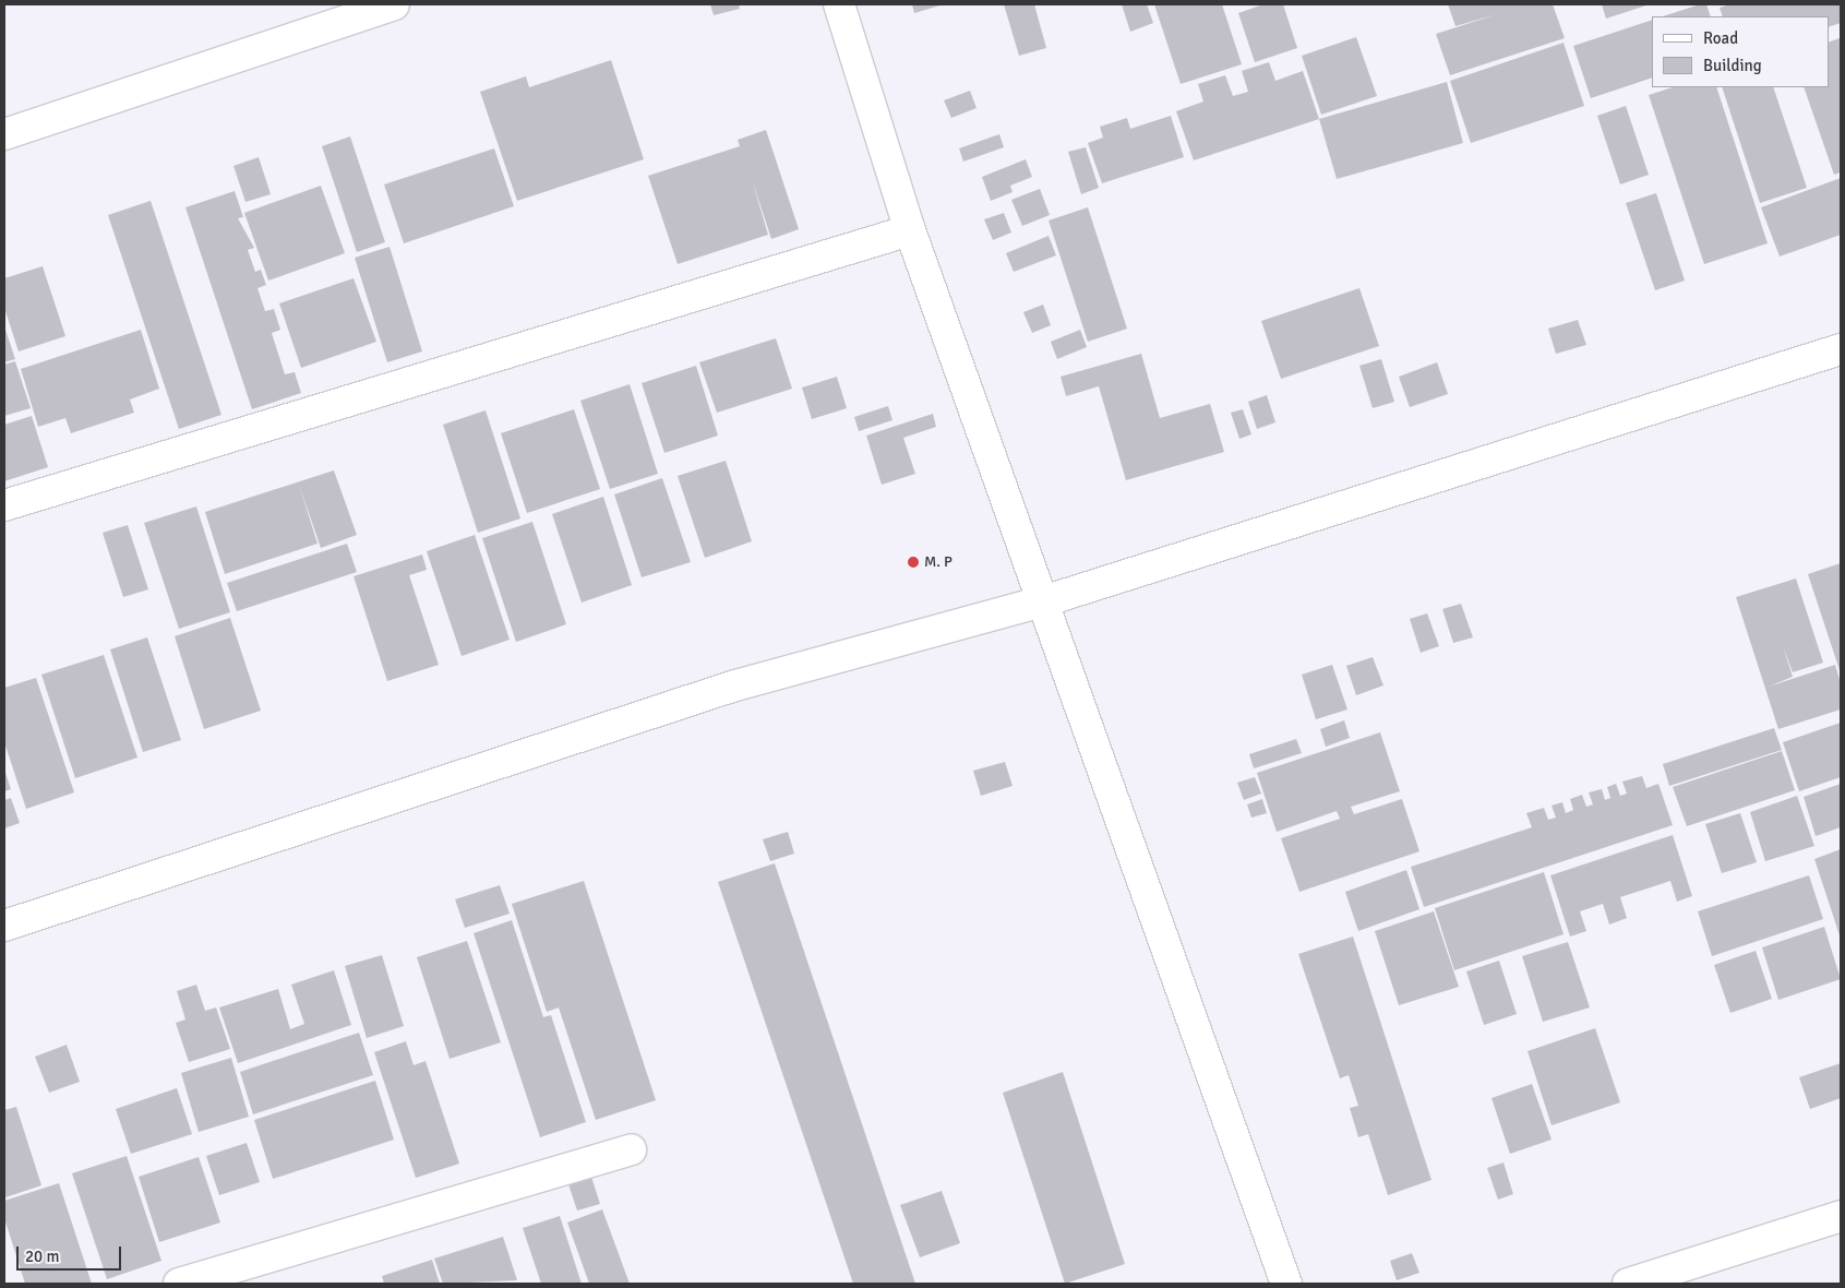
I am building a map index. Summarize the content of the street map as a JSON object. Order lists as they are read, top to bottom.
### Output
{
  "places": ["M. P"],
  "legend": ["Road", "Building"],
  "scale_bar": "20 m"
}
